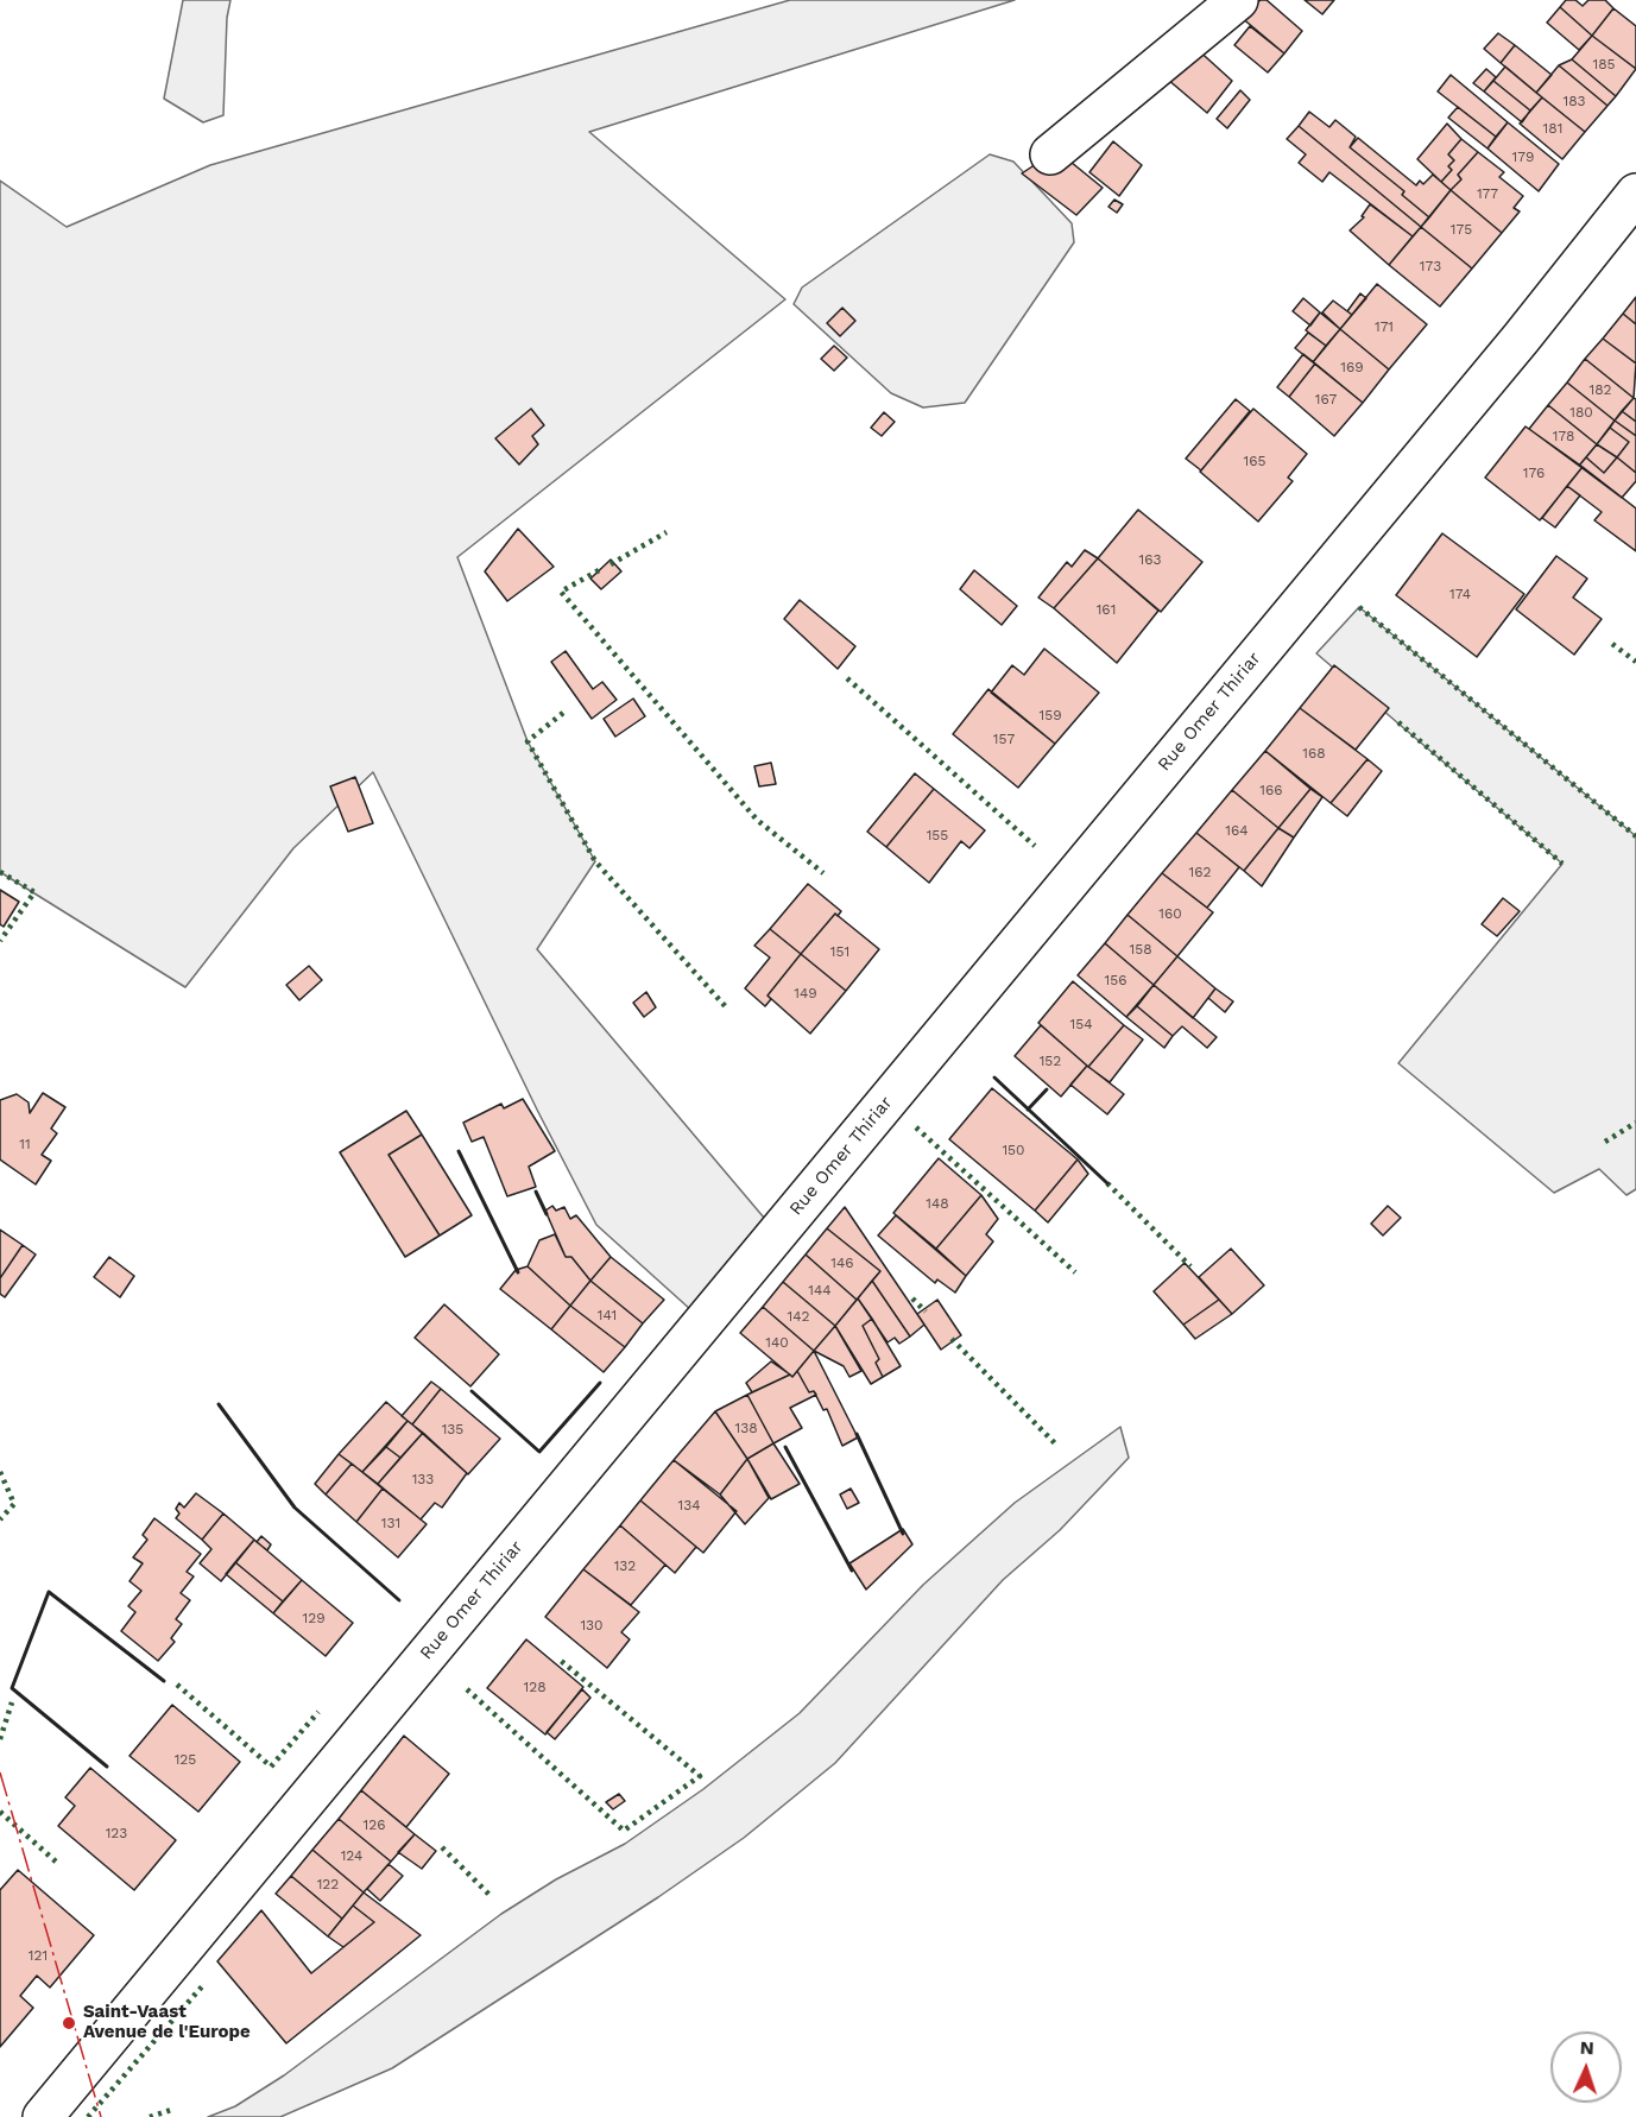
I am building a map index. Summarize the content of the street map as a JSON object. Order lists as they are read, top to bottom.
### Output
{
  "streets": {
    "street": ["Rue Omer Thiriar"]
  },
  "places": ["Saint-Vaast Avenue de l'Europe"],
  "house_numbers": [
    "185",
    "183",
    "181",
    "179",
    "177",
    "175",
    "173",
    "171",
    "169",
    "182",
    "167",
    "180",
    "178",
    "165",
    "176",
    "163",
    "174",
    "161",
    "159",
    "157",
    "168",
    "166",
    "164",
    "155",
    "162",
    "160",
    "158",
    "151",
    "156",
    "149",
    "154",
    "152",
    "11",
    "150",
    "148",
    "146",
    "144",
    "141",
    "142",
    "140",
    "138",
    "135",
    "133",
    "134",
    "131",
    "132",
    "129",
    "130",
    "128",
    "125",
    "126",
    "123",
    "124",
    "122",
    "121"
  ],
  "north": "top"
}
